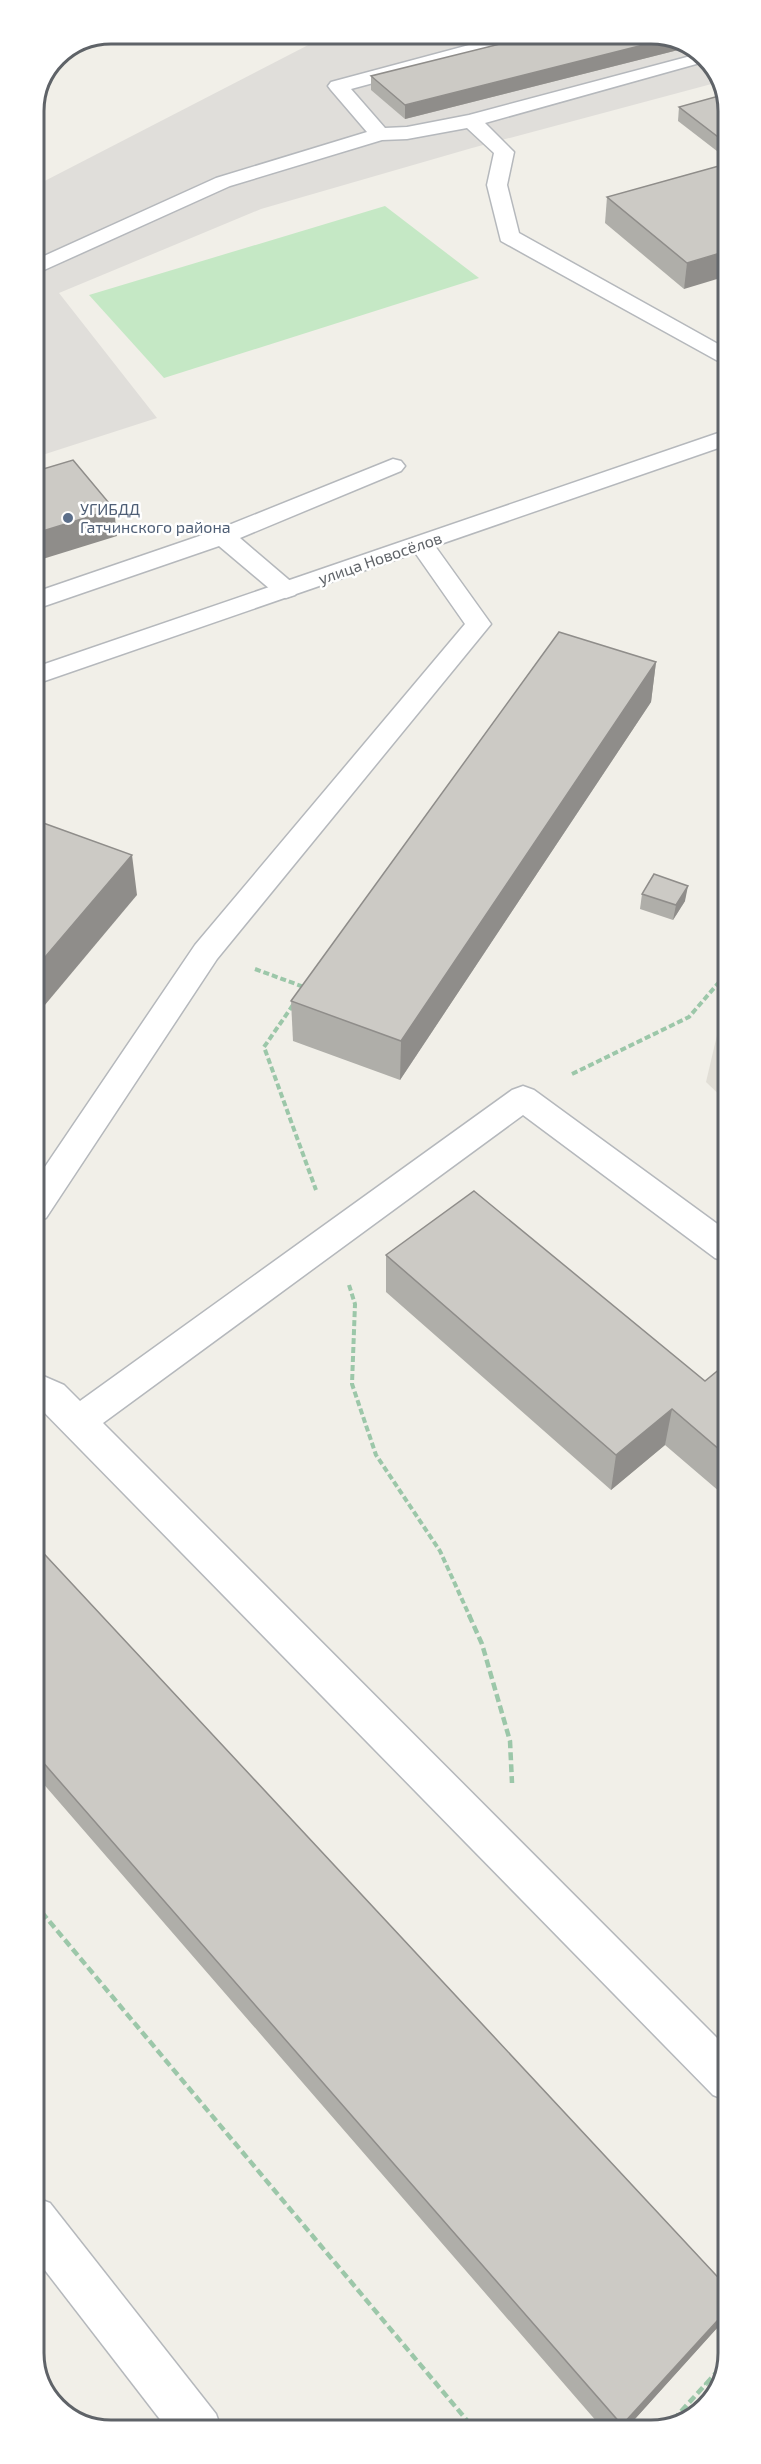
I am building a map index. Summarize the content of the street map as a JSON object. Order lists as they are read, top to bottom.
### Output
{
  "streets": {
    "street": ["улица Новосёлов"]
  },
  "places": ["УГИБДД Гатчинского района"]
}
